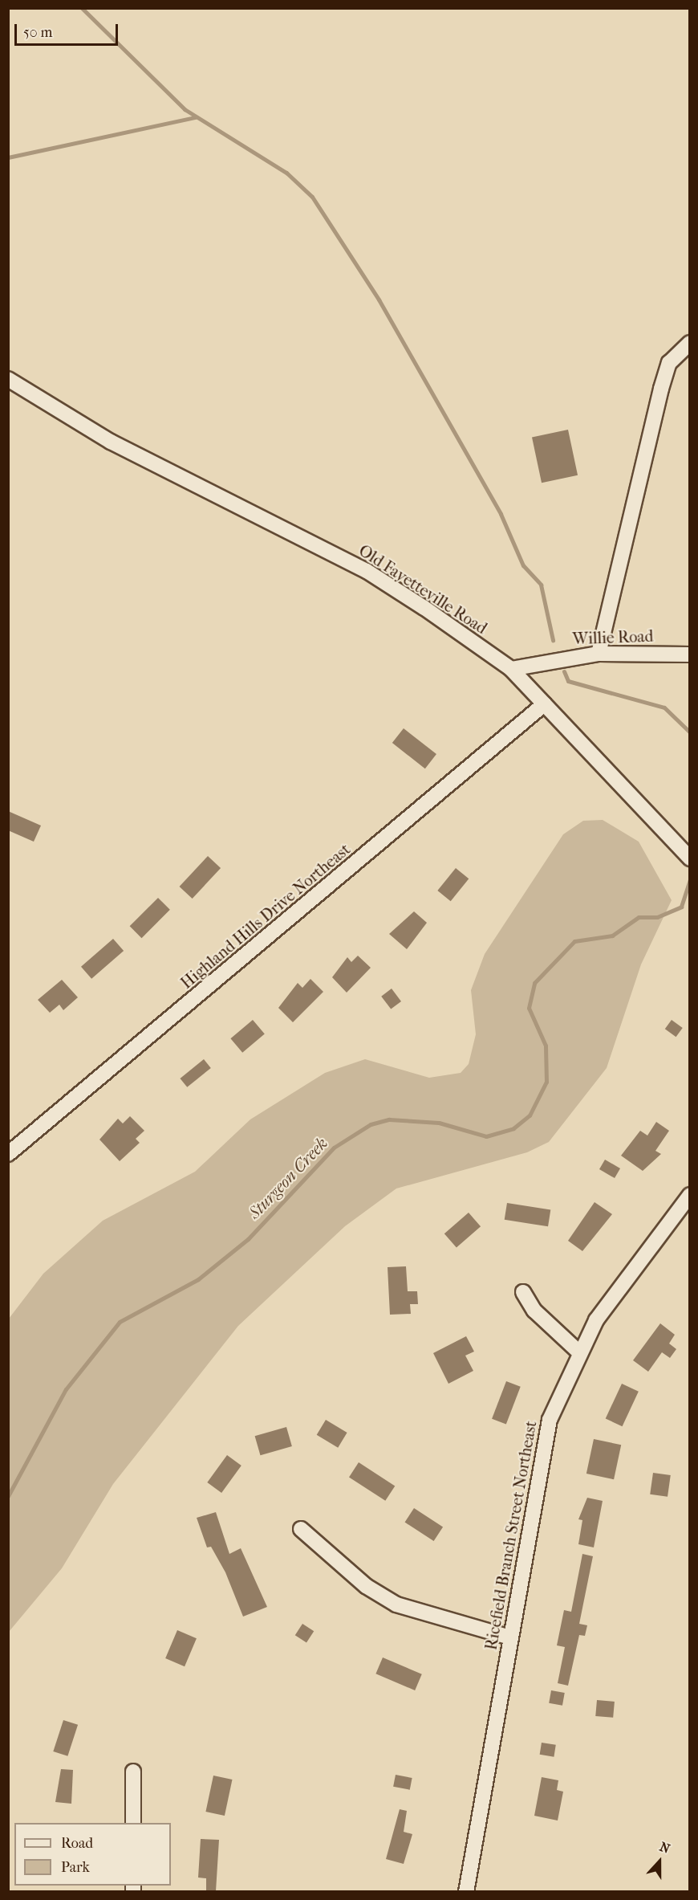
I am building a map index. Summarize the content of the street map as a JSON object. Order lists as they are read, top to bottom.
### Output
{
  "streets": {
    "street": [
      "Old Fayetteville Road",
      "Willie Road",
      "Highland Hills Drive Northeast",
      "Ricefield Branch Street Northeast"
    ]
  },
  "crossings": [
    ["Old Fayetteville Road", "Willie Road"],
    ["Old Fayetteville Road", "Highland Hills Drive Northeast"]
  ],
  "water": ["Sturgeon Creek"],
  "legend": ["Road", "Park"],
  "scale_bar": "50 m",
  "north": "top"
}
